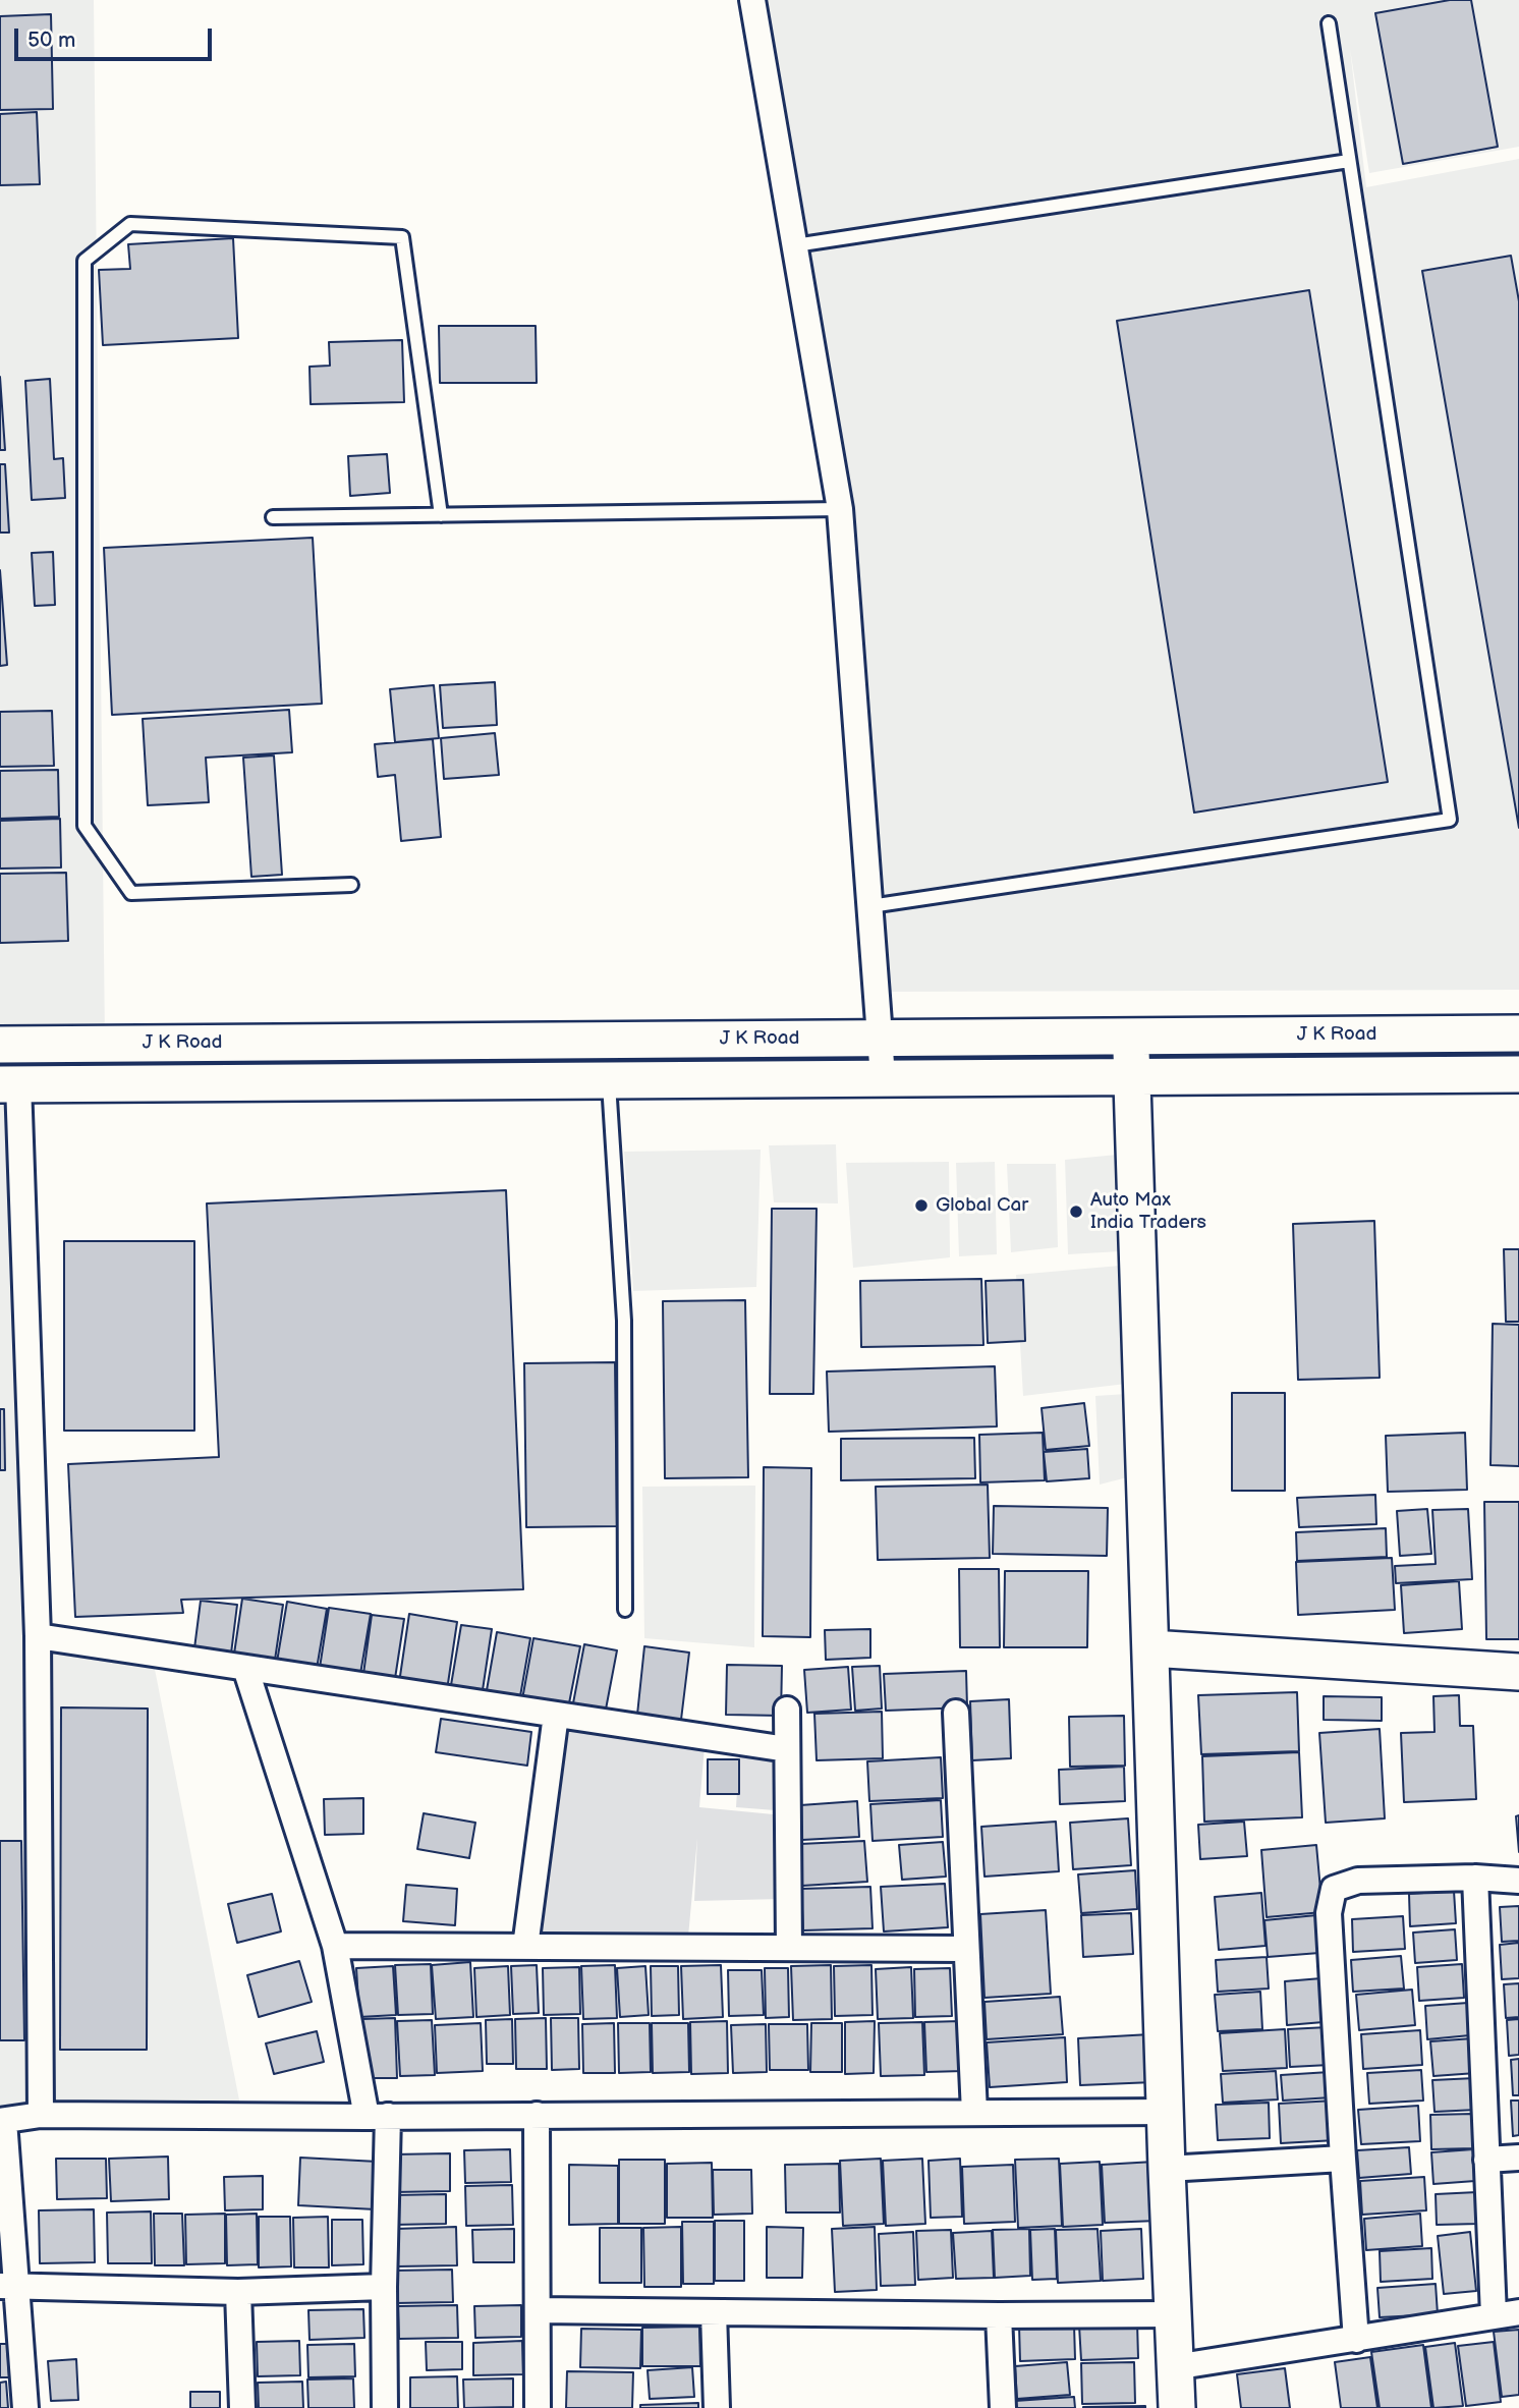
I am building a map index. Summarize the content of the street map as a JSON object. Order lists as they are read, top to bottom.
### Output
{
  "streets": {
    "main road": ["J K Road"]
  },
  "places": ["Global Car", "Auto Max India Traders"],
  "scale_bar": "50 m"
}
